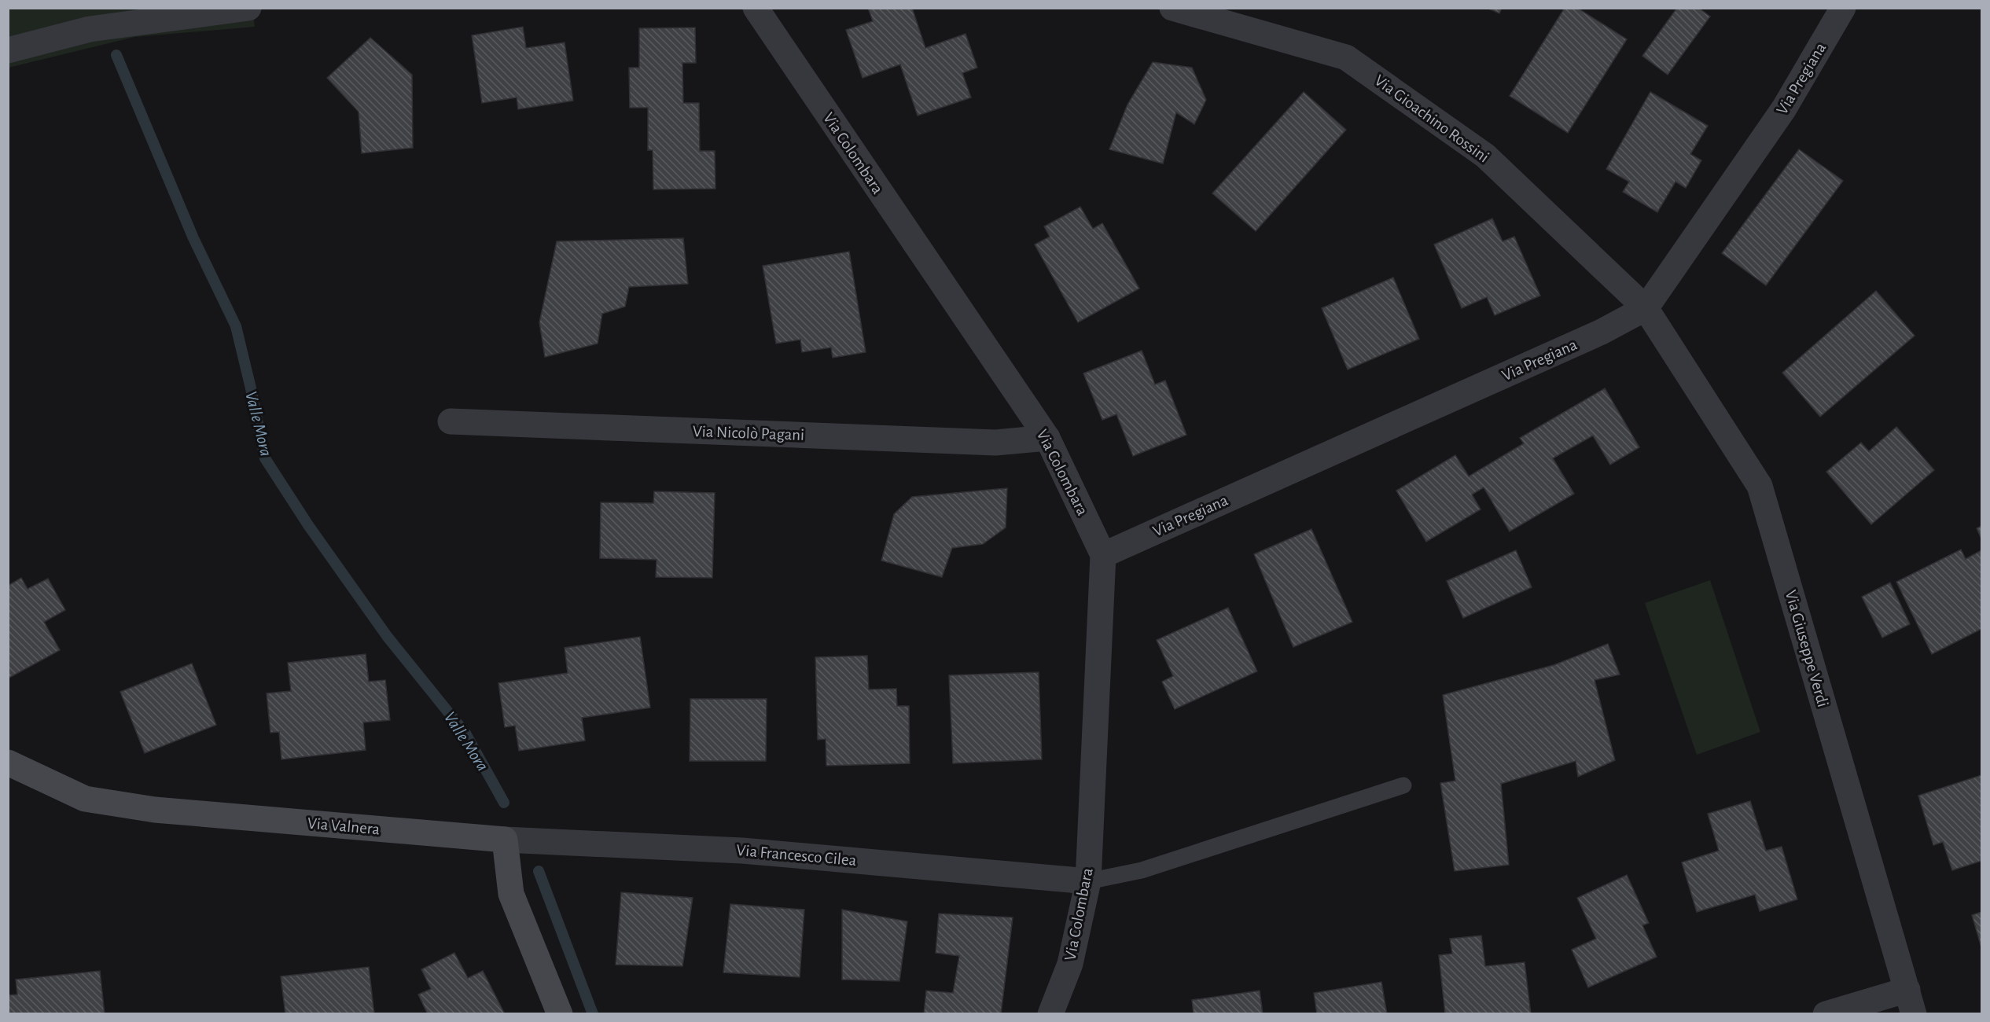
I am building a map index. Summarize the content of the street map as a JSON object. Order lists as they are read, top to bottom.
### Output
{
  "streets": {
    "street": [
      "Via Pregiana",
      "Via Gioachino Rossini",
      "Via Colombara",
      "Via Nicolò Pagani",
      "Via Giuseppe Verdi",
      "Via Valnera",
      "Via Francesco Cilea"
    ]
  },
  "crossings": [
    ["Via Pregiana", "Via Gioachino Rossini"],
    ["Via Pregiana", "Via Colombara"],
    ["Via Pregiana", "Via Giuseppe Verdi"],
    ["Via Gioachino Rossini", "Via Giuseppe Verdi"],
    ["Via Colombara", "Via Nicolò Pagani"],
    ["Via Colombara", "Via Francesco Cilea"],
    ["Via Valnera", "Via Francesco Cilea"]
  ],
  "water": ["Valle Mora"]
}
